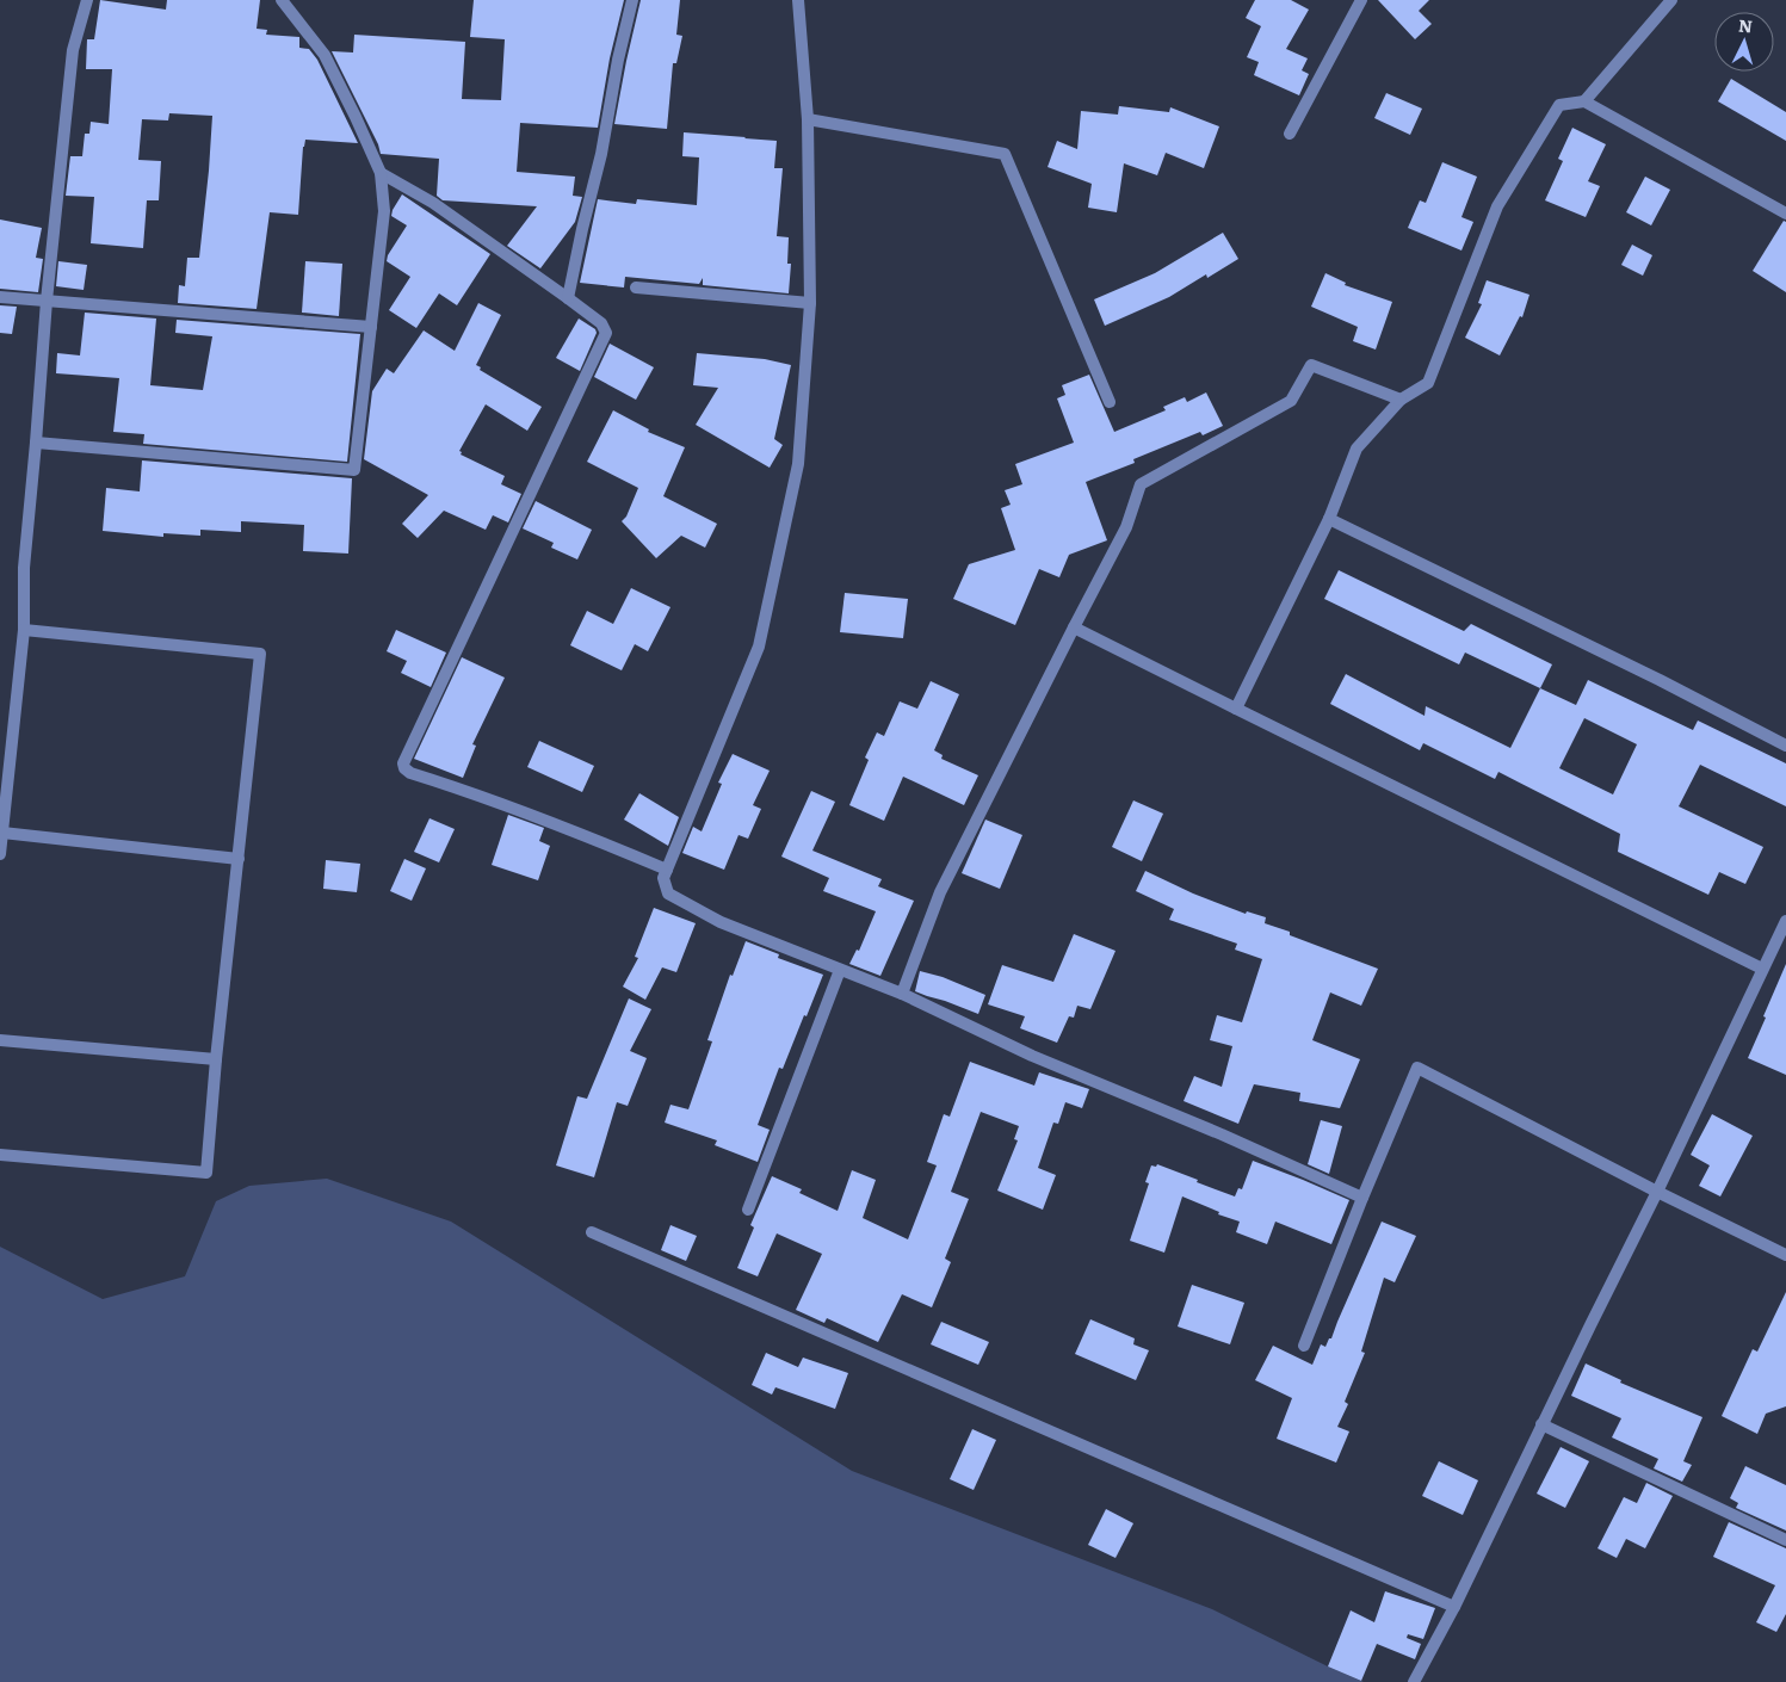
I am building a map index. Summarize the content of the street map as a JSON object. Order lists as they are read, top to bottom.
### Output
{
  "north": "top"
}
